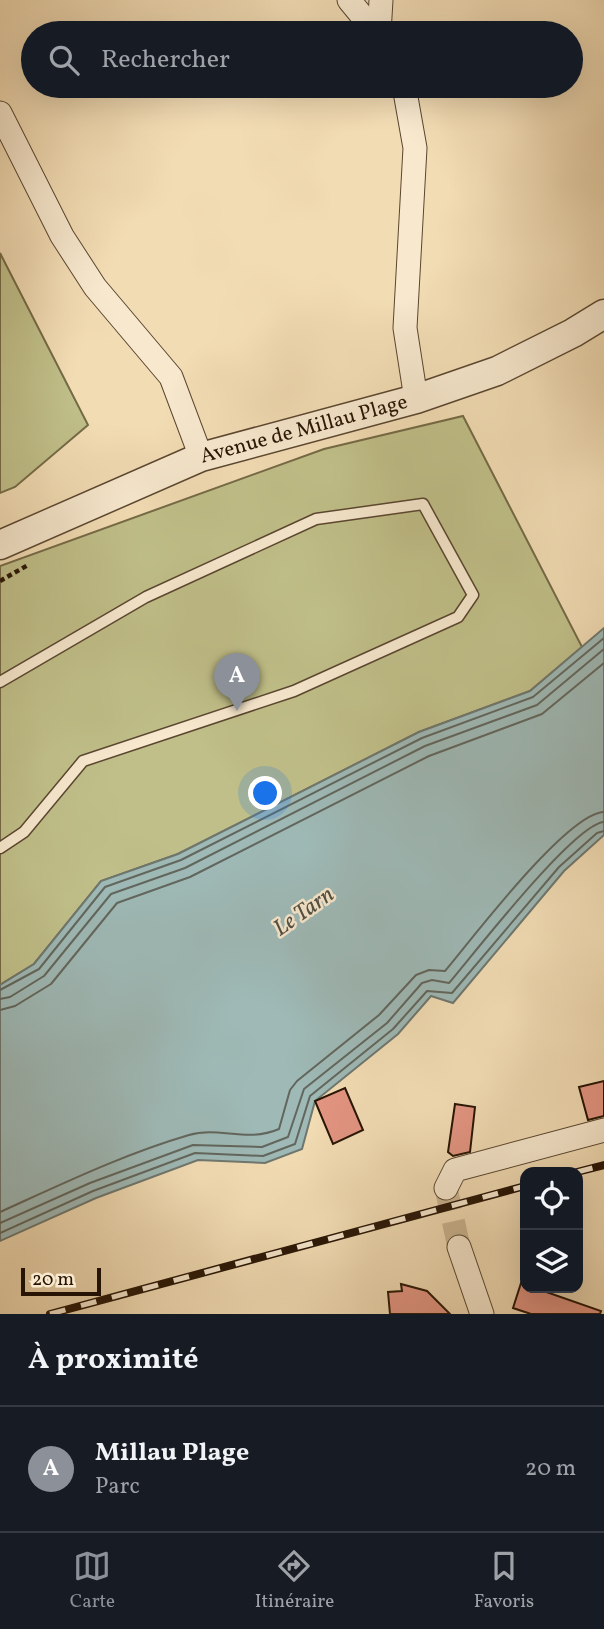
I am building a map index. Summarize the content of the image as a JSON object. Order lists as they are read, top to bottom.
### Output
{
  "streets": {
    "street": ["Avenue de Millau Plage"]
  },
  "water": ["Le Tarn"],
  "scale_bar": "20 m",
  "page": {
    "search": "Rechercher",
    "pins": "A",
    "scale": "20 m",
    "heading": "À proximité",
    "list": [
      {
        "mark": "A",
        "name": "Millau Plage",
        "note": "Parc",
        "value": "20 m"
      }
    ],
    "nav": ["Carte", "Itinéraire", "Favoris"]
  }
}
